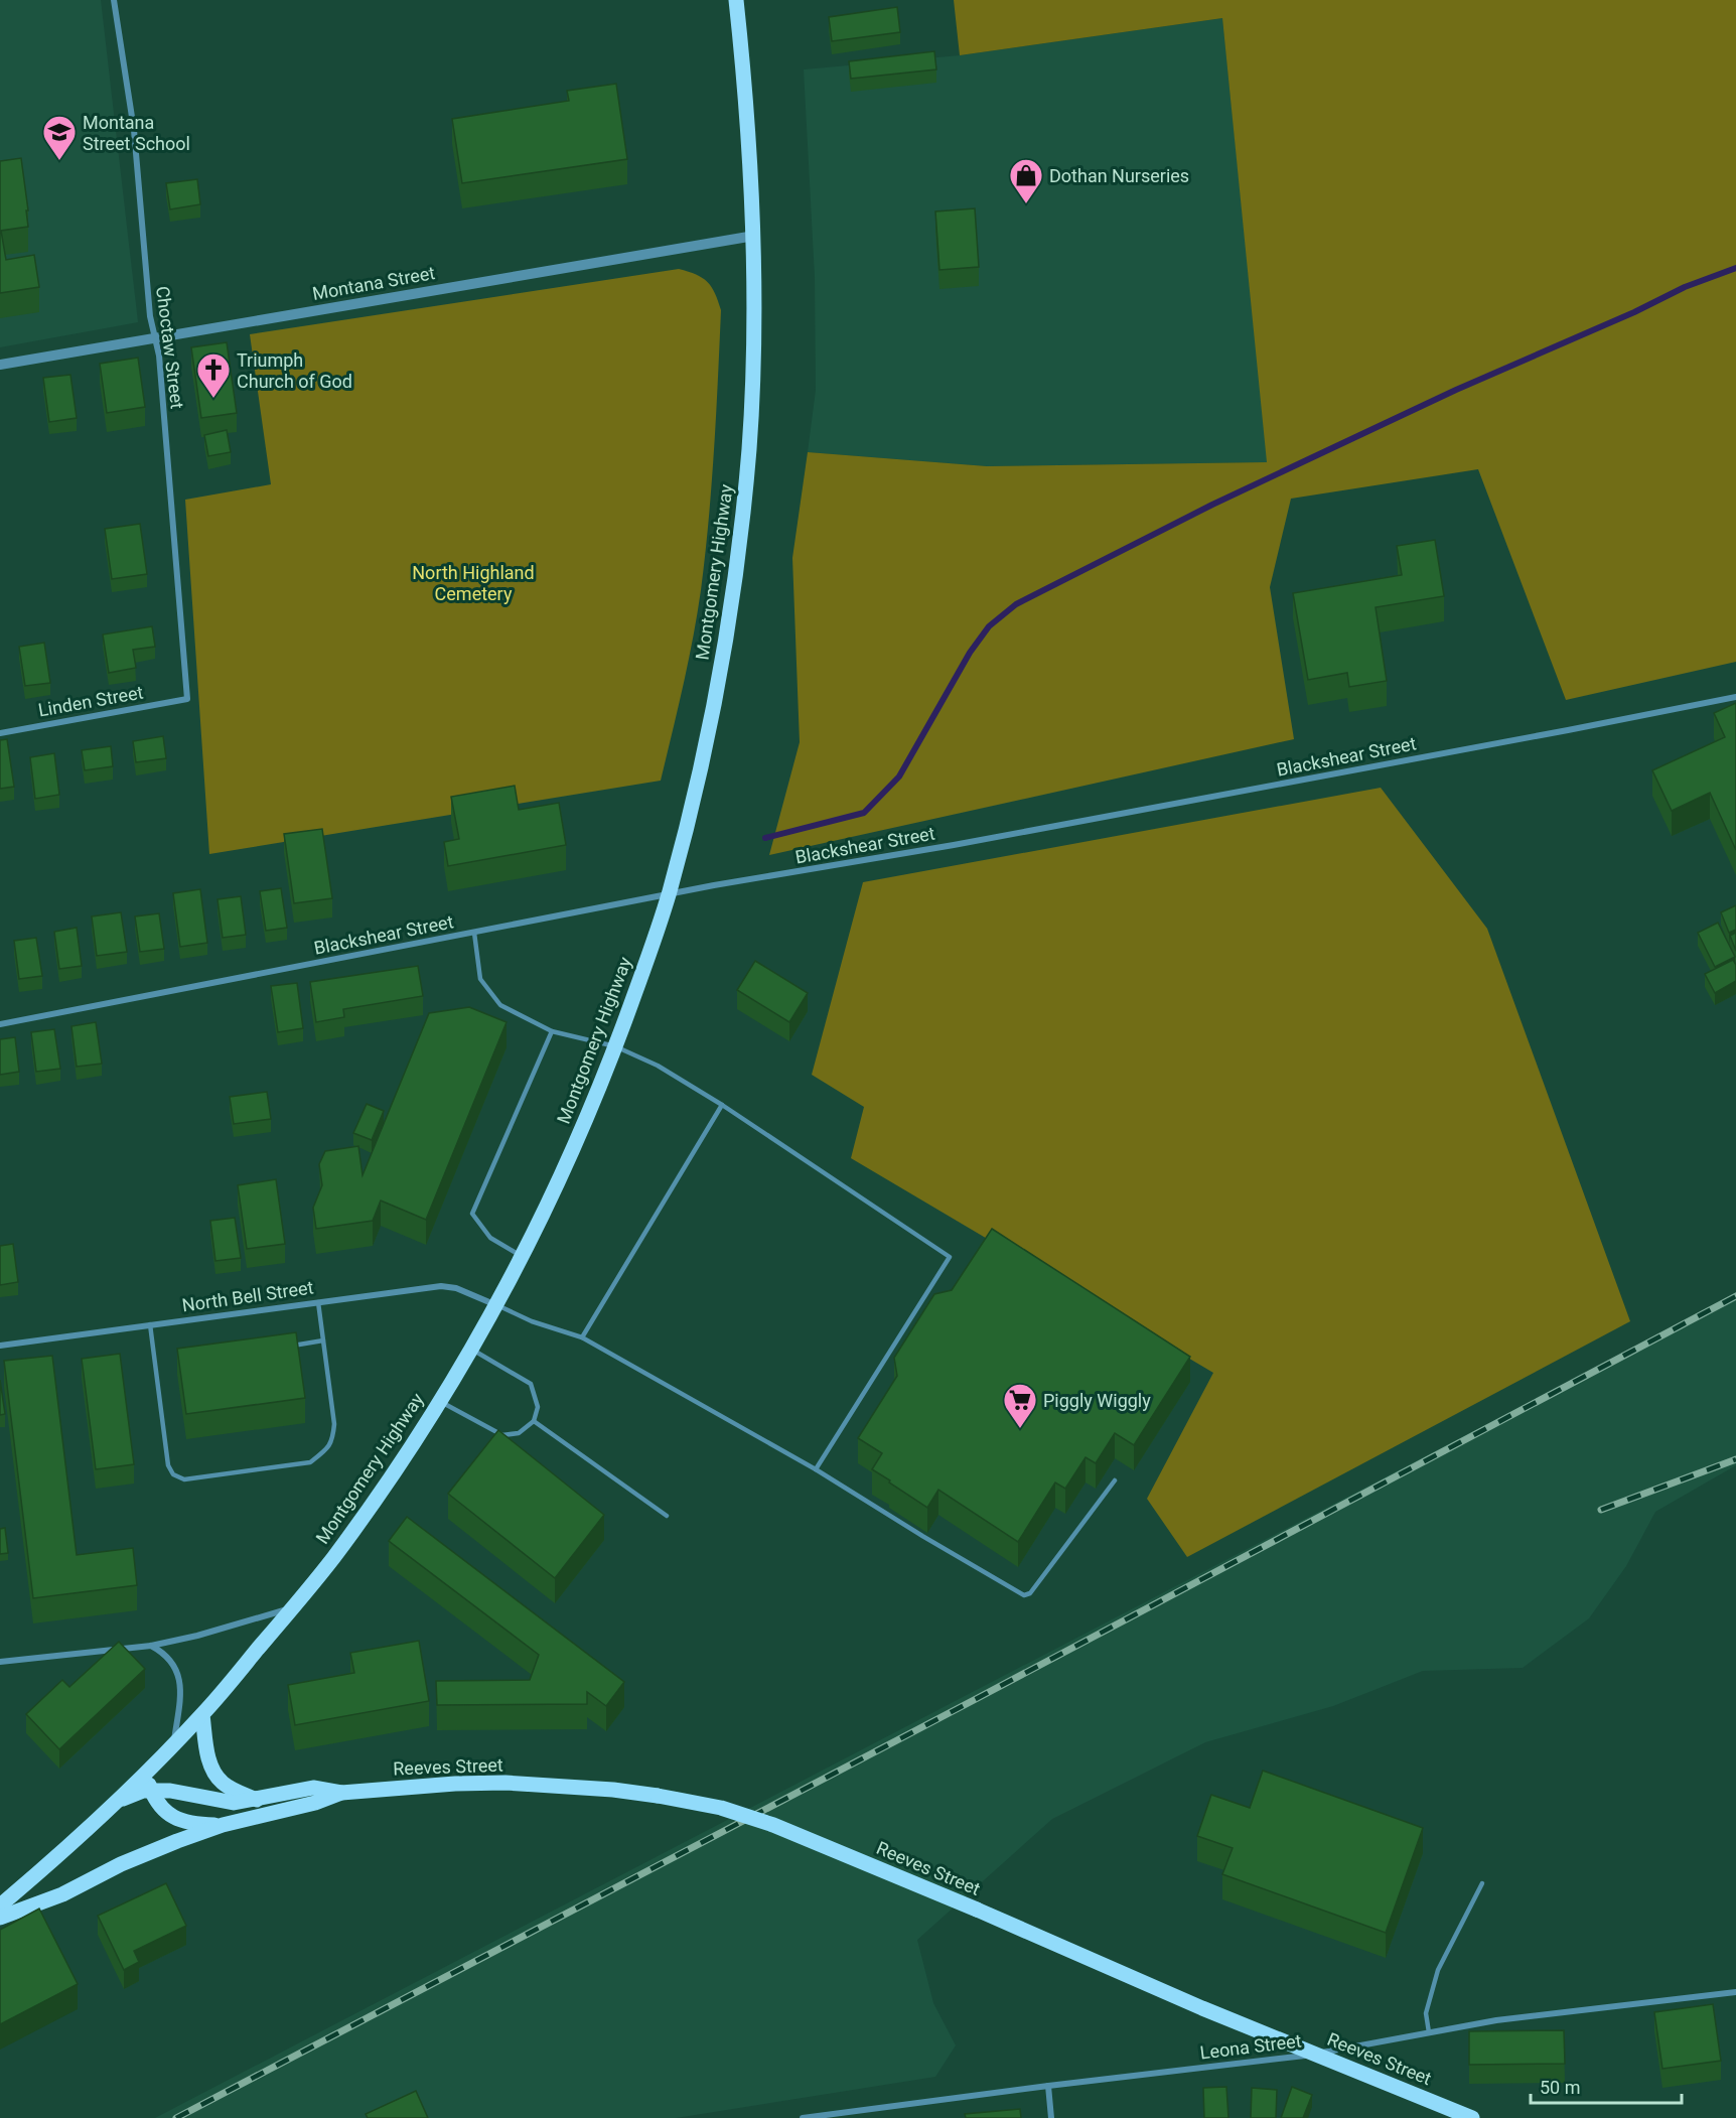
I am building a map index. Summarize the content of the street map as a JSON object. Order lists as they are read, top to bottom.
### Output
{
  "streets": {
    "main road": ["Montgomery Highway", "Reeves Street"],
    "street": [
      "Montana Street",
      "Choctaw Street",
      "Linden Street",
      "Blackshear Street",
      "North Bell Street",
      "Leona Street"
    ]
  },
  "crossings": [
    ["Montana Street", "Choctaw Street"],
    ["Montana Street", "Montgomery Highway"],
    ["Choctaw Street", "Linden Street"],
    ["Montgomery Highway", "Blackshear Street"],
    ["Montgomery Highway", "North Bell Street"],
    ["Montgomery Highway", "Reeves Street"],
    ["Reeves Street", "Leona Street"]
  ],
  "parks": ["North Highland Cemetery"],
  "places": {
    "school or university": ["Montana Street School"],
    "shop": ["Dothan Nurseries"],
    "church": ["Triumph Church of God"],
    "supermarket": ["Piggly Wiggly"]
  },
  "scale_bar": "50 m"
}
